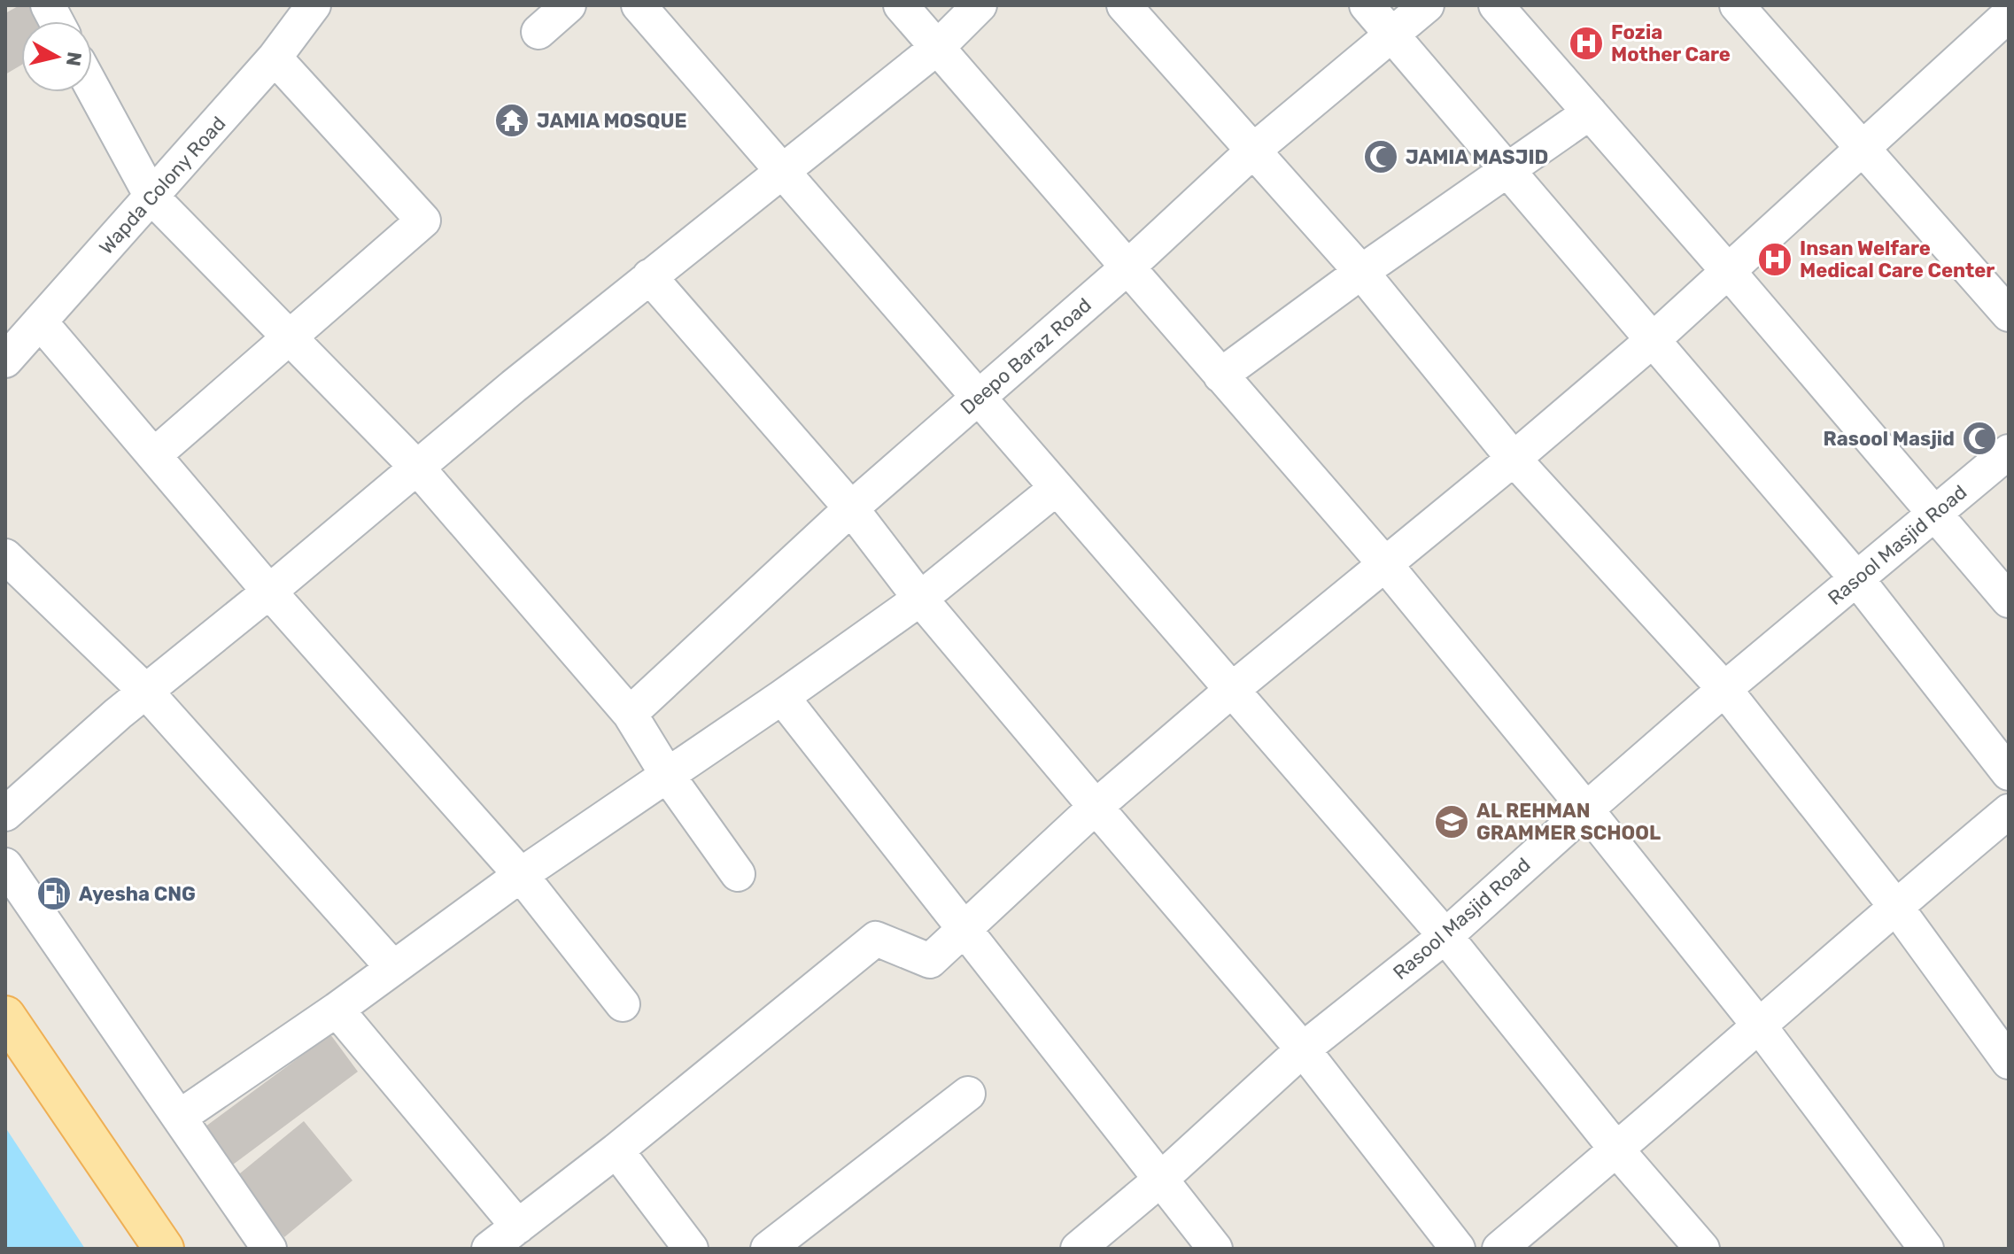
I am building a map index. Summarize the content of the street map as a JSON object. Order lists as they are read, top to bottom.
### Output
{
  "streets": {
    "street": ["Wapda Colony Road", "Deepo Baraz Road", "Rasool Masjid Road"]
  },
  "places": {
    "hospital": ["Fozia Mother Care", "Insan Welfare Medical Care Center"],
    "temple": ["JAMIA MOSQUE"],
    "mosque": ["JAMIA MASJID", "Rasool Masjid"],
    "school or university": ["AL REHMAN GRAMMER SCHOOL"],
    "fuel station": ["Ayesha CNG"]
  },
  "north": "right"
}
